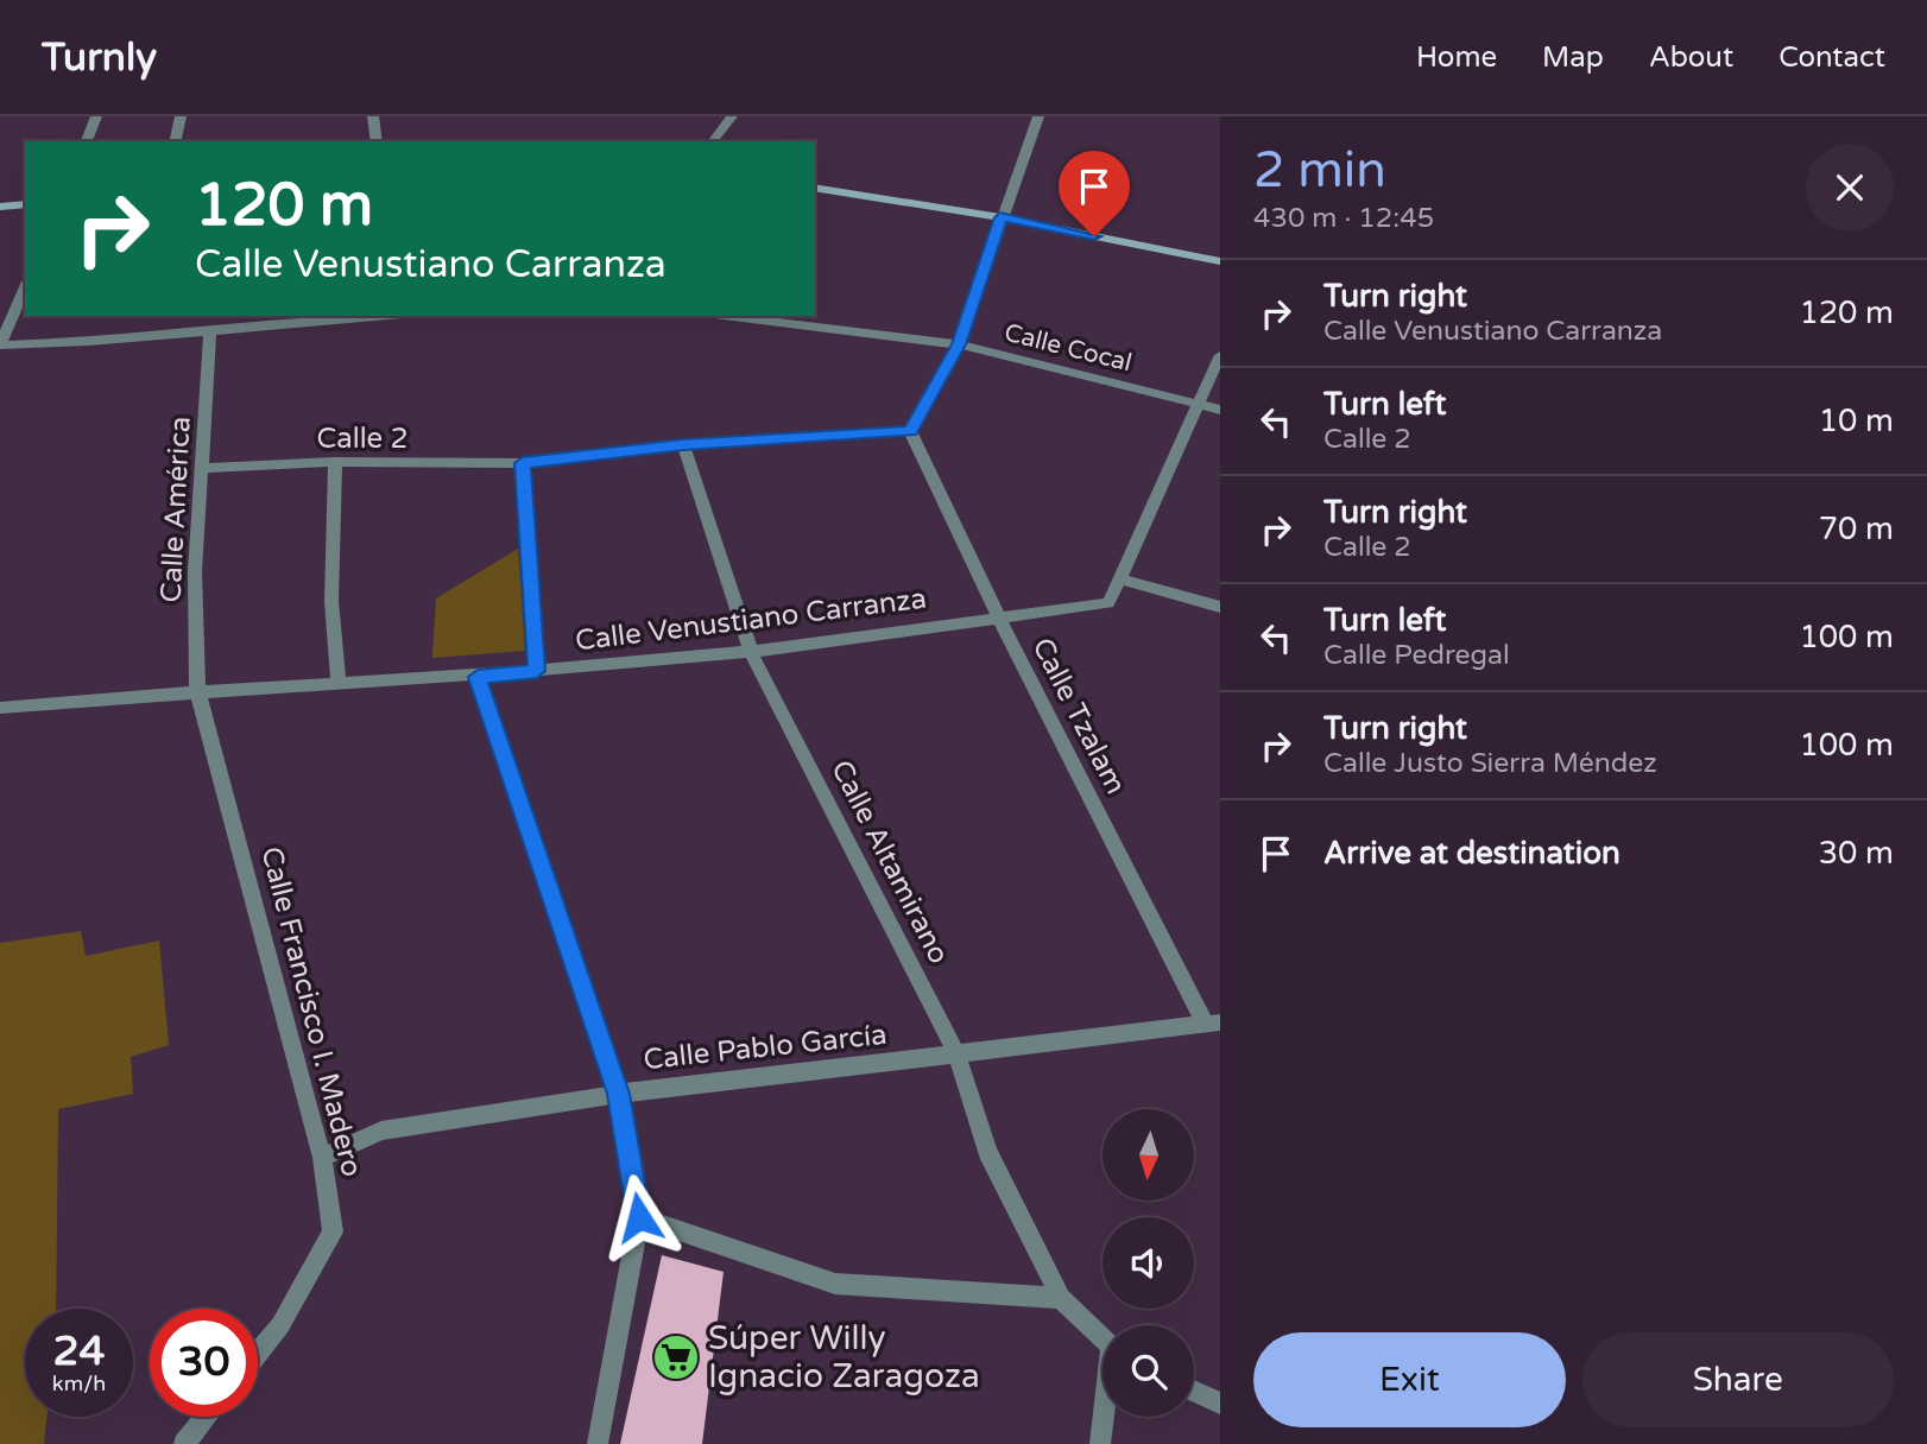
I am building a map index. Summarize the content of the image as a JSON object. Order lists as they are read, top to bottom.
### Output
{
  "streets": {
    "street": [
      "Calle Cocal",
      "Calle 2",
      "Calle América",
      "Calle Venustiano Carranza",
      "Calle Tzalam",
      "Calle Altamirano",
      "Calle Francisco I. Madero",
      "Calle Pablo García"
    ]
  },
  "crossings": [
    ["Calle 2", "Calle América"],
    ["Calle 2", "Calle Tzalam"],
    ["Calle 2", "Calle Altamirano"],
    ["Calle América", "Calle Venustiano Carranza"],
    ["Calle América", "Calle Francisco I. Madero"],
    ["Calle Venustiano Carranza", "Calle Tzalam"],
    ["Calle Venustiano Carranza", "Calle Altamirano"],
    ["Calle Venustiano Carranza", "Calle Francisco I. Madero"],
    ["Calle Tzalam", "Calle Pablo García"],
    ["Calle Altamirano", "Calle Pablo García"],
    ["Calle Francisco I. Madero", "Calle Pablo García"]
  ],
  "places": {
    "supermarket": ["Súper Willy Ignacio Zaragoza"]
  },
  "north": "bottom",
  "page": {
    "header": "Turnly",
    "nav": [
      "Home",
      "Map",
      "About",
      "Contact"
    ],
    "heading": ["2 min", "430 m · 12:45"],
    "turn": ["120 m", "Calle Venustiano Carranza"],
    "list": [
      {
        "name": "Turn right",
        "note": "Calle Venustiano Carranza",
        "value": "120 m"
      },
      {
        "name": "Turn left",
        "note": "Calle 2",
        "value": "10 m"
      },
      {
        "name": "Turn right",
        "note": "Calle 2",
        "value": "70 m"
      },
      {
        "name": "Turn left",
        "note": "Calle Pedregal",
        "value": "100 m"
      },
      {
        "name": "Turn right",
        "note": "Calle Justo Sierra Méndez",
        "value": "100 m"
      },
      {
        "name": "Arrive at destination",
        "value": "30 m"
      }
    ],
    "speed": "24 km/h",
    "limit": "30",
    "buttons": ["Exit", "Share"]
  }
}
